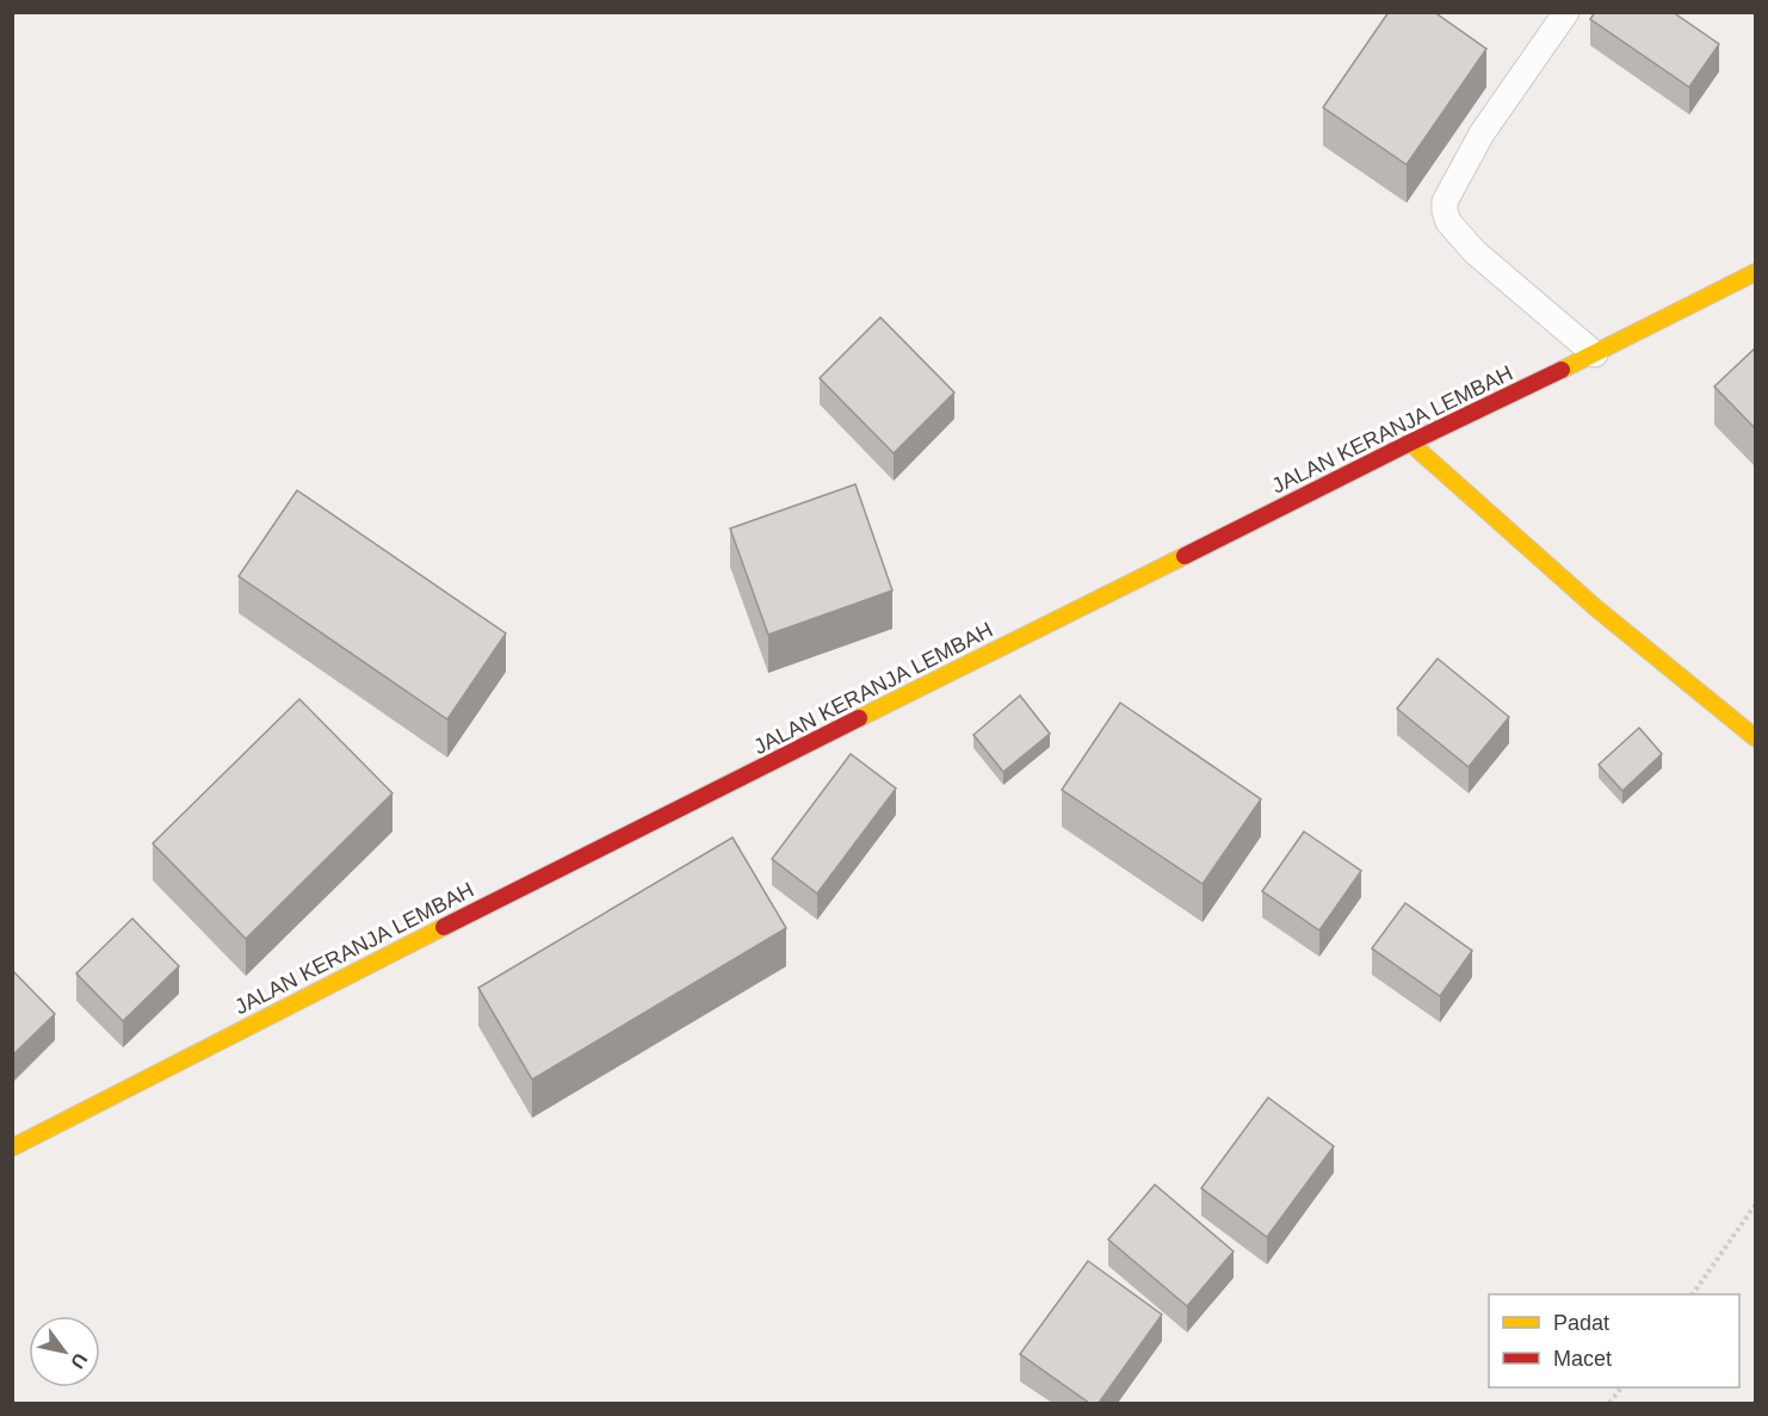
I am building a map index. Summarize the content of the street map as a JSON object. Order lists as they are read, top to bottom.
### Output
{
  "streets": {
    "main road": ["JALAN KERANJA LEMBAH"]
  },
  "legend": ["Padat", "Macet"],
  "north": "bottom right"
}
